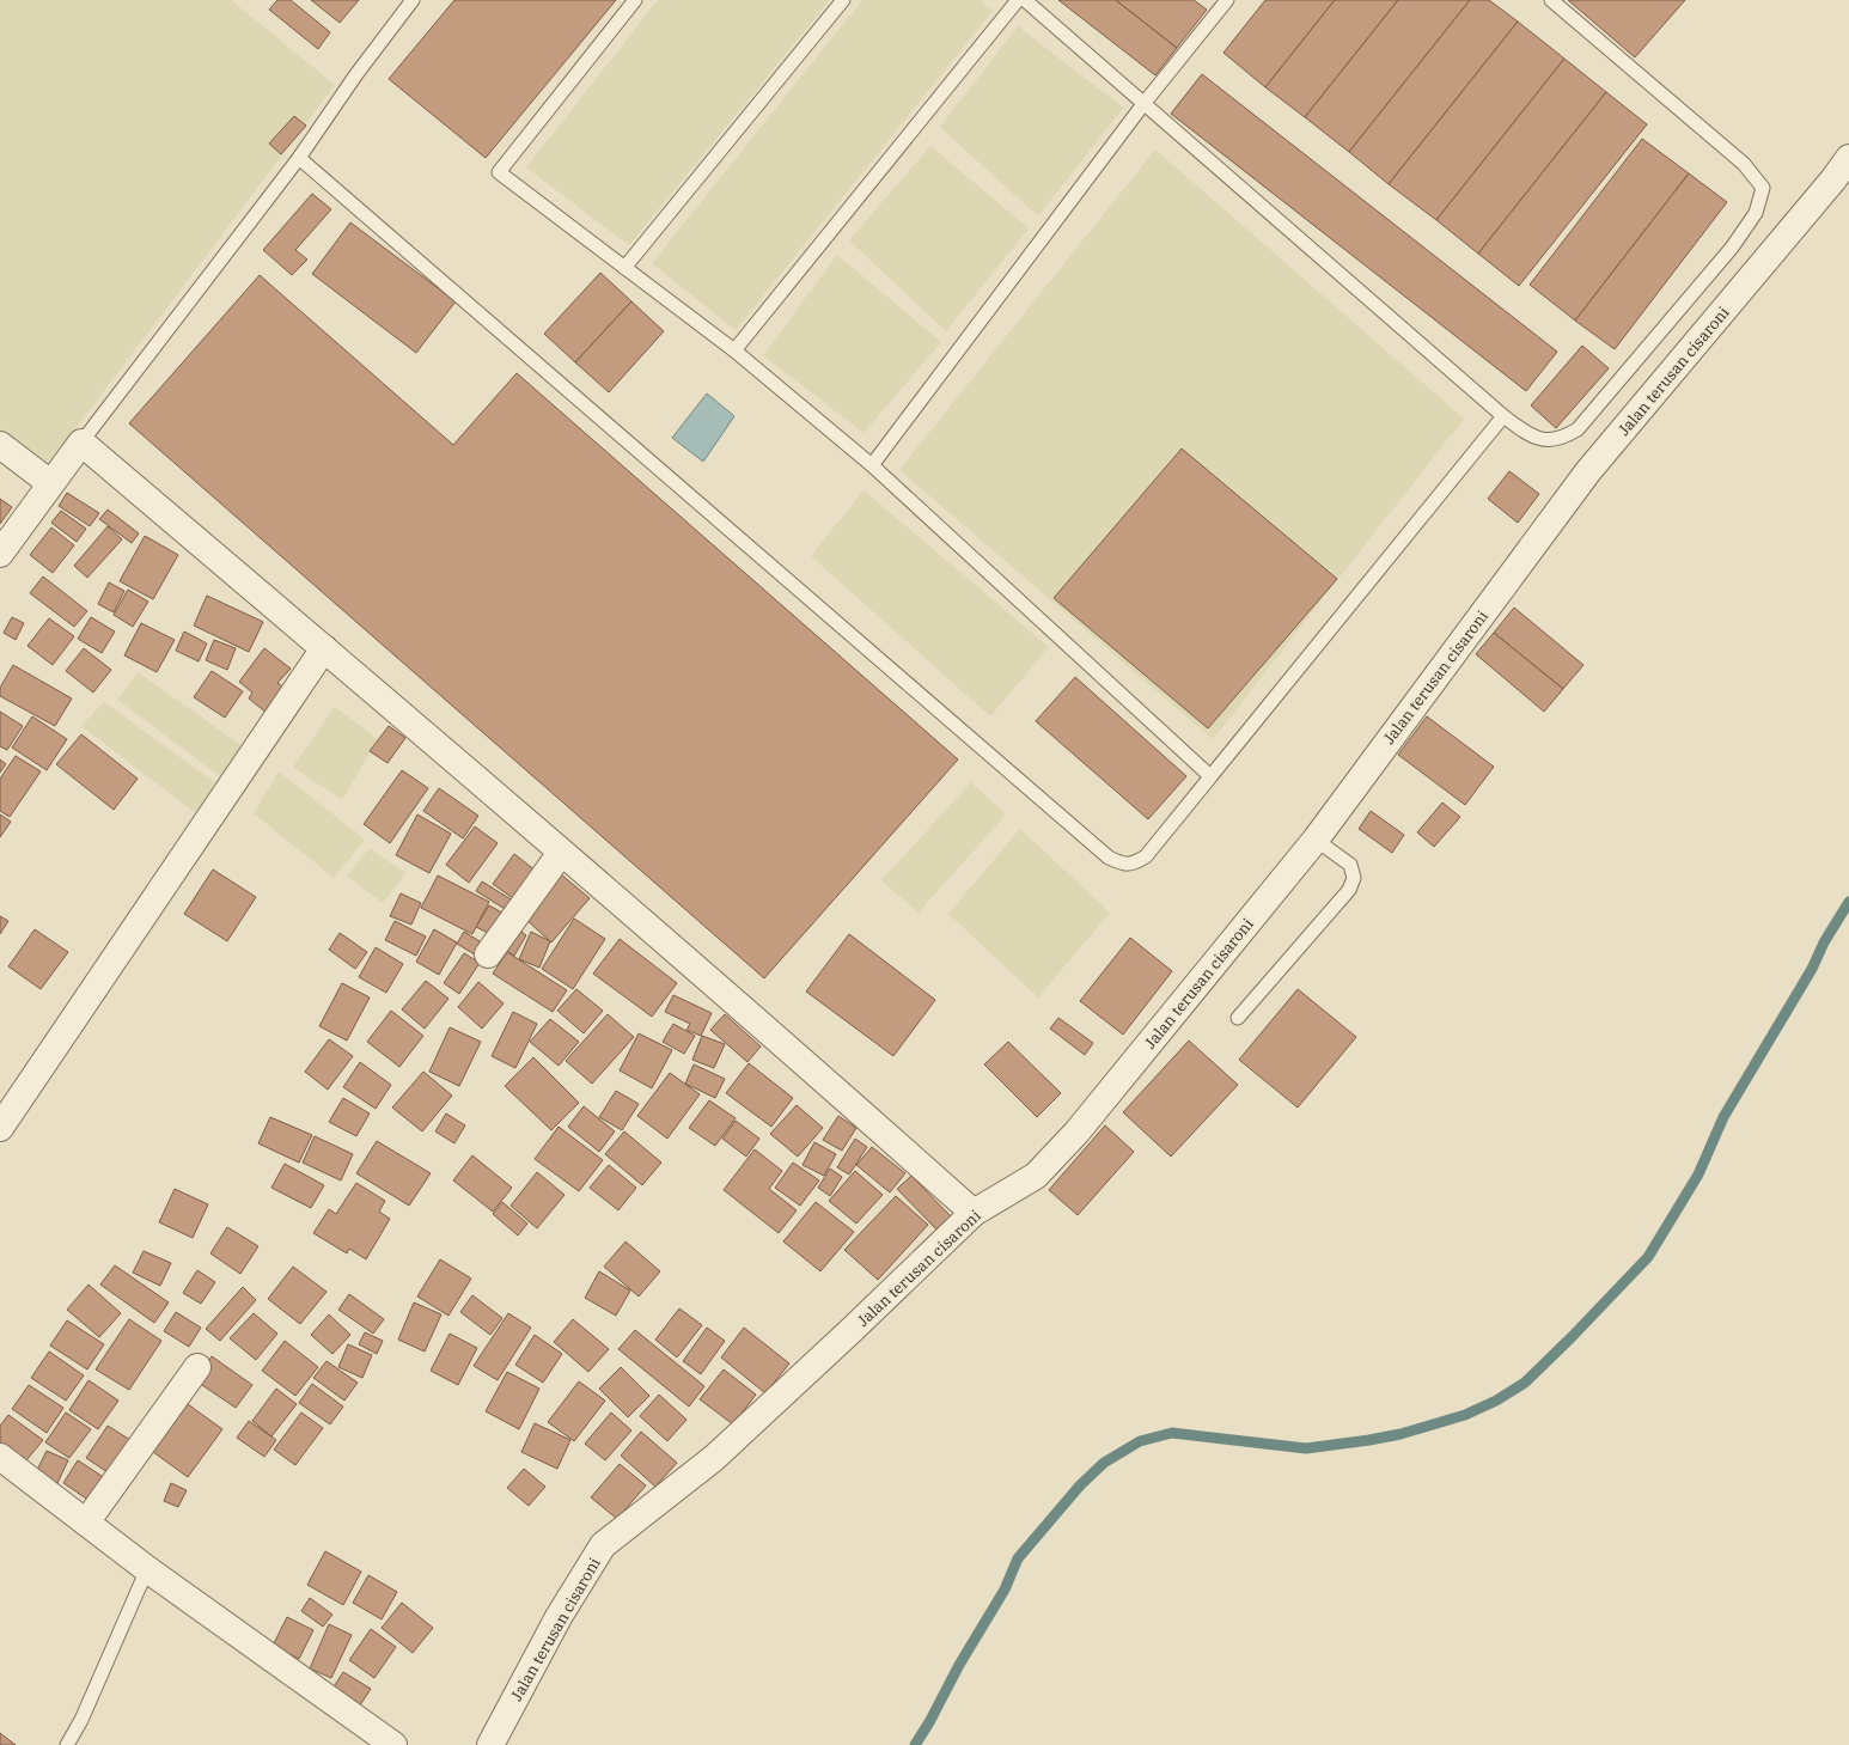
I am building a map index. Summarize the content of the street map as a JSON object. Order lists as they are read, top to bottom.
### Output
{
  "streets": {
    "street": ["Jalan terusan cisaroni"]
  }
}
